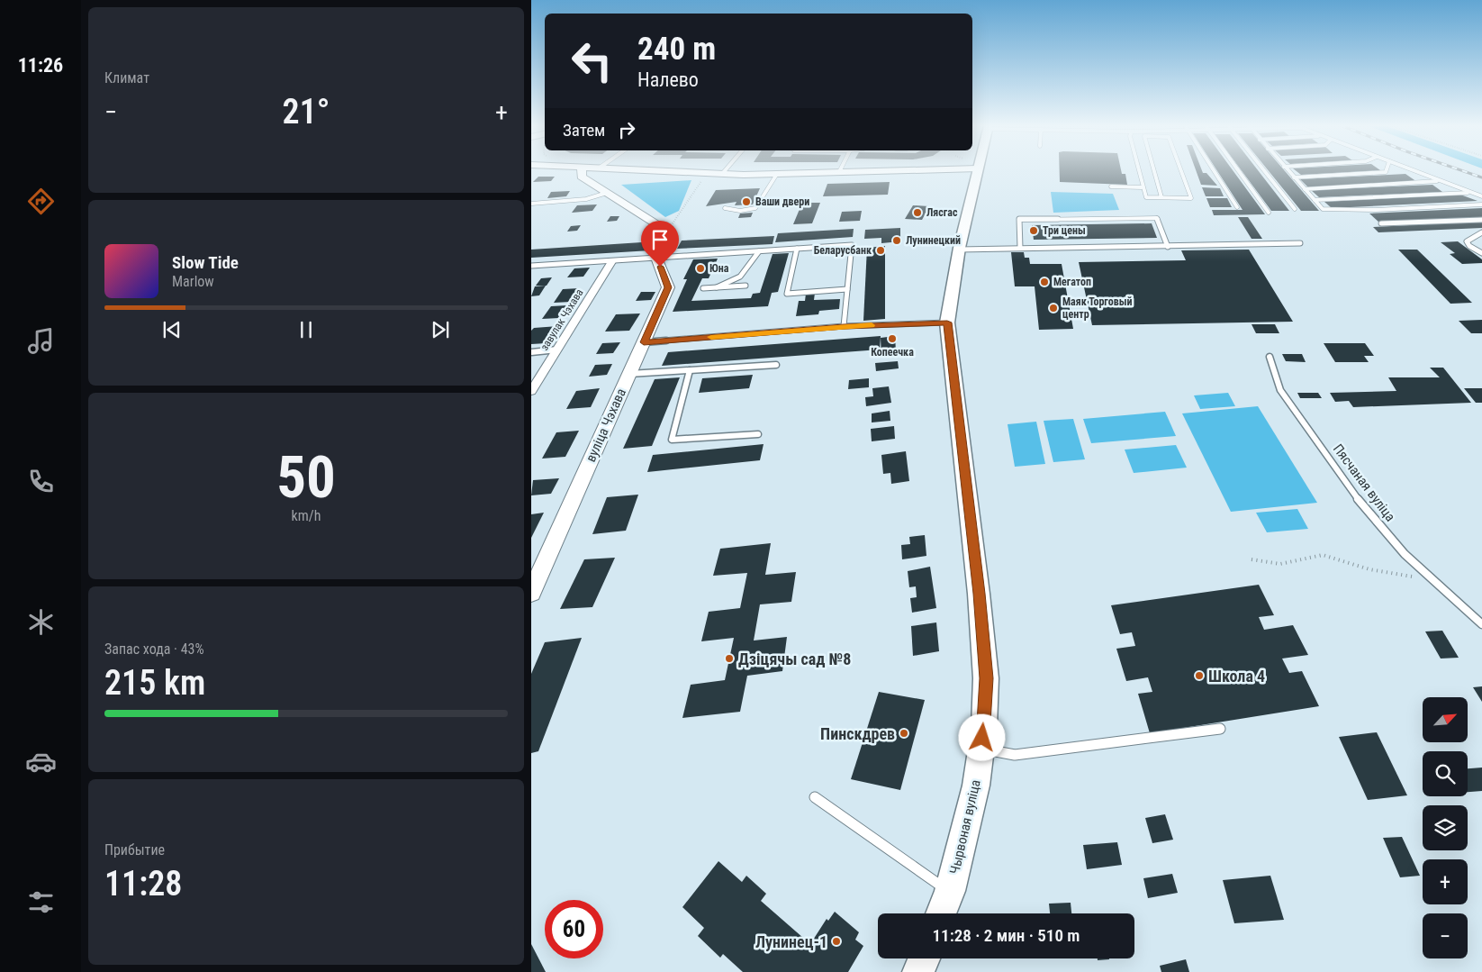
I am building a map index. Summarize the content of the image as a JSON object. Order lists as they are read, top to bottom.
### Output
{
  "streets": {
    "main road": ["Чырвоная вуліца"],
    "street": ["завулак Чэхава", "вуліца Чэхава"],
    "lane": ["Пясчаная вуліца"]
  },
  "places": [
    "Ваши двери",
    "Лясгас",
    "Три цены",
    "Лунинецкий",
    "Беларусбанк",
    "Юна",
    "Мегатоп",
    "Маяк Торговый центр",
    "Копеечка",
    "Дзіцячы сад №8",
    "Школа 4",
    "Пинскдрев",
    "Лунинец-1"
  ],
  "north": "top right",
  "page": {
    "tabs": "11:26",
    "tile": [
      "Климат",
      ["50", "km/h"],
      ["Запас хода · 43%", "215 km"],
      ["Прибытие", "11:28"]
    ],
    "turn": ["240 m", "Налево"],
    "heat": ["−", "21°", "+"],
    "then": "Затем",
    "song": ["Slow Tide", "Marlow"],
    "map_buttons": ["+", "−"],
    "limit": "60",
    "trip": "11:28 · 2 мин · 510 m"
  }
}
